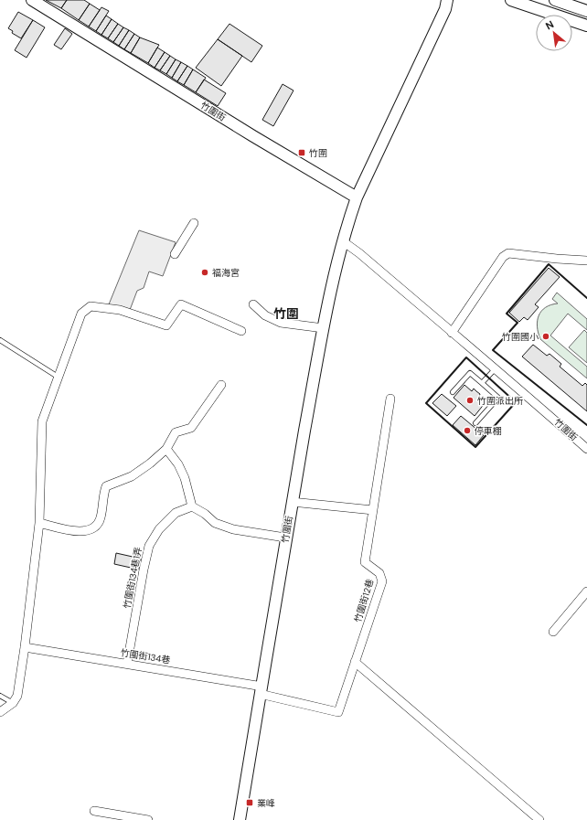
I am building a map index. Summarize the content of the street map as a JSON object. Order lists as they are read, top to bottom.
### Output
{
  "streets": {
    "street": [
      "竹圍街",
      "竹圍街134巷1弄",
      "竹圍街12巷",
      "竹圍街134巷"
    ]
  },
  "crossings": [
    ["竹圍街", "竹圍街12巷"],
    ["竹圍街", "竹圍街134巷"],
    ["竹圍街134巷1弄", "竹圍街134巷"],
    ["竹圍街12巷", "竹圍街134巷"]
  ],
  "districts": ["竹圍"],
  "places": {
    "transit": ["竹圍", "業峰"],
    "other": [
      "福海宮",
      "竹圍國小",
      "竹圍派出所",
      "停車棚"
    ]
  },
  "north": "top left"
}
